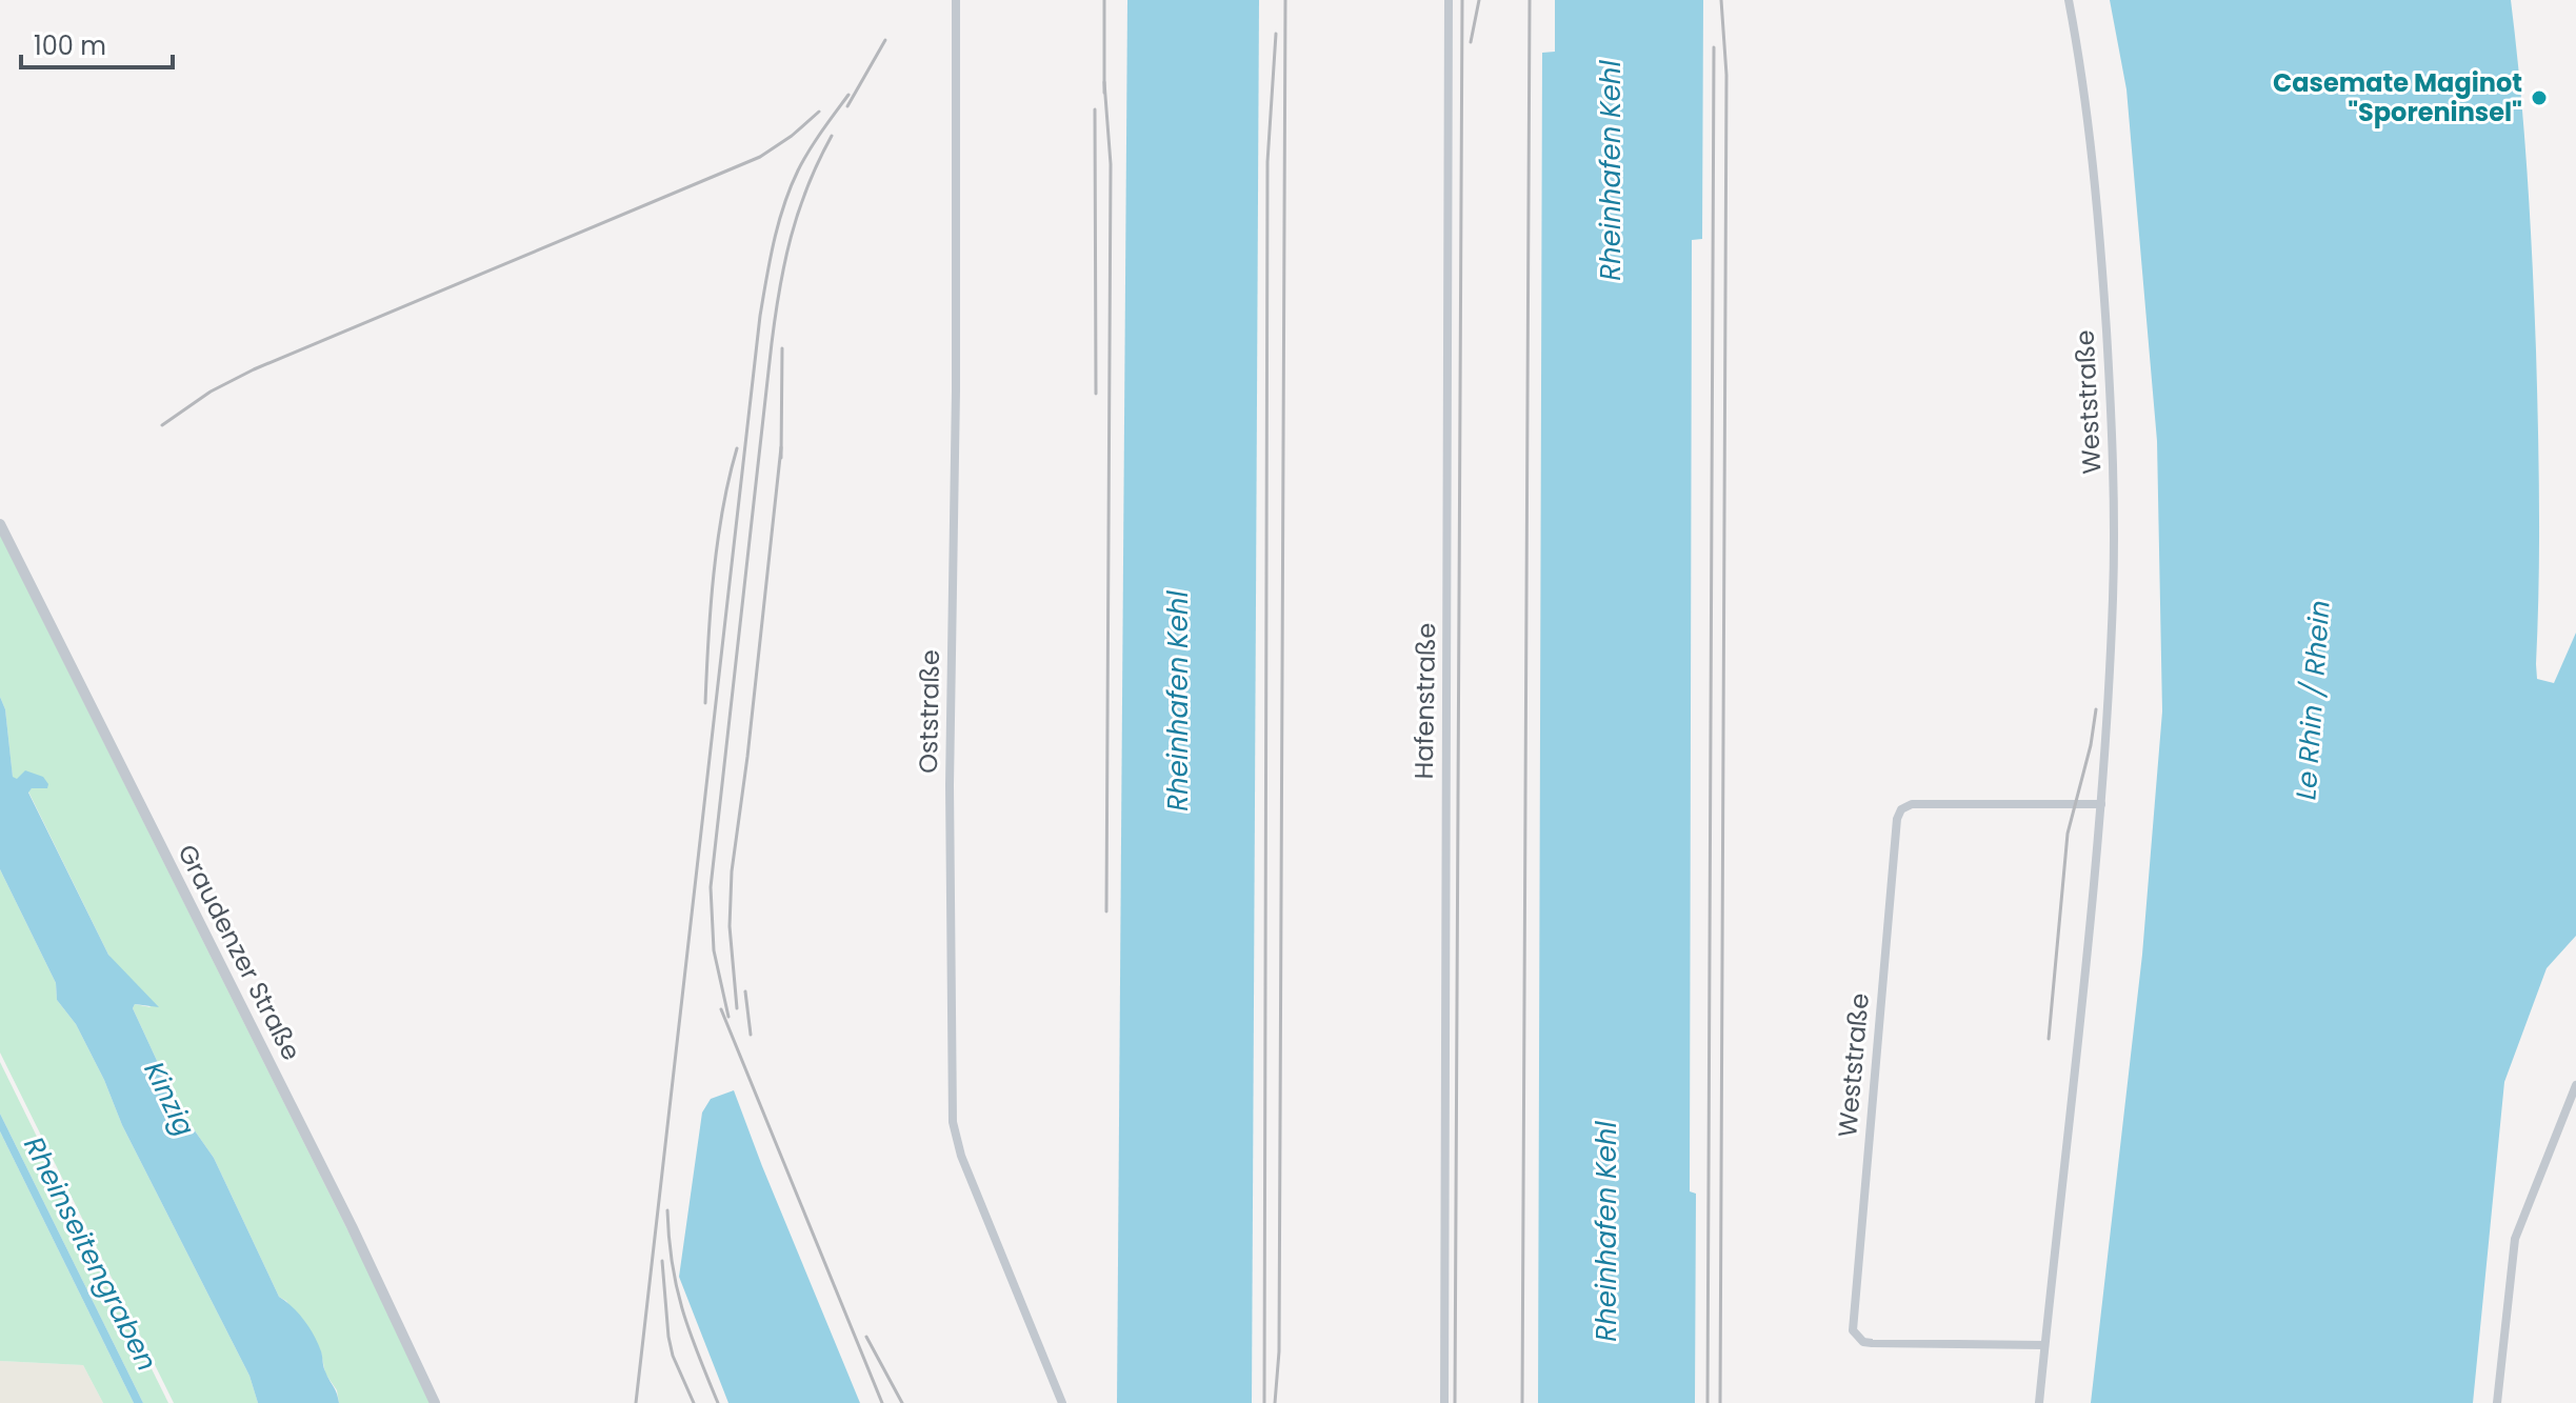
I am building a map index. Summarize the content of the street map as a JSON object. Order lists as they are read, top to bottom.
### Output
{
  "streets": {
    "street": [
      "Weststraße",
      "Hafenstraße",
      "Oststraße",
      "Graudenzer Straße"
    ]
  },
  "water": [
    "Rheinhafen Kehl",
    "Le Rhin / Rhein",
    "Kinzig",
    "Rheinseitengraben"
  ],
  "places": ["Casemate Maginot \"Sporeninsel\""],
  "scale_bar": "100 m"
}
